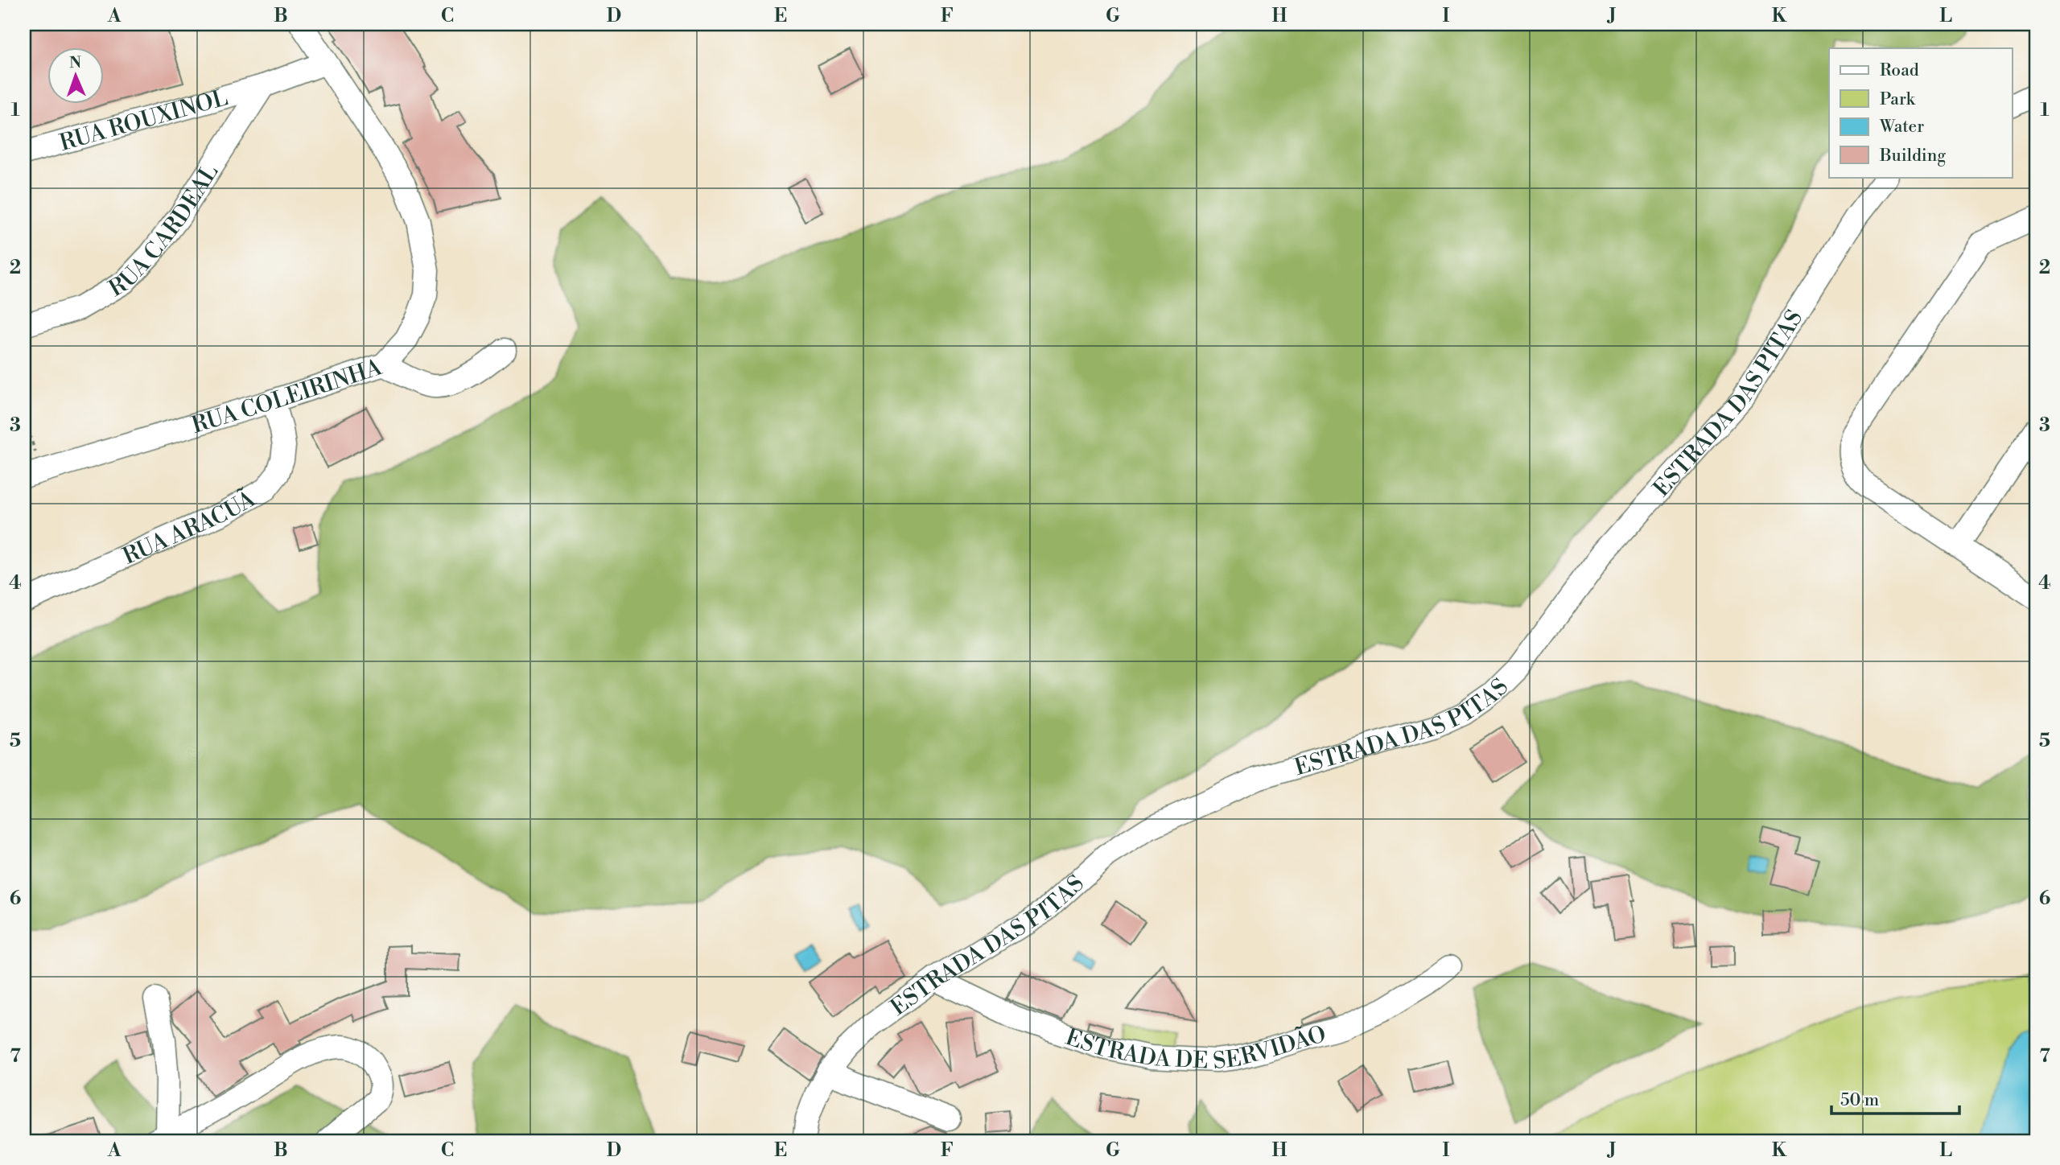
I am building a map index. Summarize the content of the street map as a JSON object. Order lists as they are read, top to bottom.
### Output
{
  "streets": {
    "street": [
      "RUA ROUXINOL",
      "RUA CARDEAL",
      "RUA COLEIRINHA",
      "ESTRADA DAS PITAS",
      "RUA ARACUÃ",
      "ESTRADA DE SERVIDÃO"
    ]
  },
  "crossings": [
    ["RUA ROUXINOL", "RUA CARDEAL"],
    ["RUA ROUXINOL", "RUA COLEIRINHA"],
    ["RUA COLEIRINHA", "RUA ARACUÃ"],
    ["ESTRADA DAS PITAS", "ESTRADA DE SERVIDÃO"]
  ],
  "legend": [
    "Road",
    "Park",
    "Water",
    "Building"
  ],
  "scale_bar": "50 m",
  "north": "top",
  "grid": {
    "columns": [
      "A",
      "B",
      "C",
      "D",
      "E",
      "F",
      "G",
      "H",
      "I",
      "J",
      "K",
      "L"
    ],
    "rows": [
      "1",
      "2",
      "3",
      "4",
      "5",
      "6",
      "7"
    ]
  }
}
